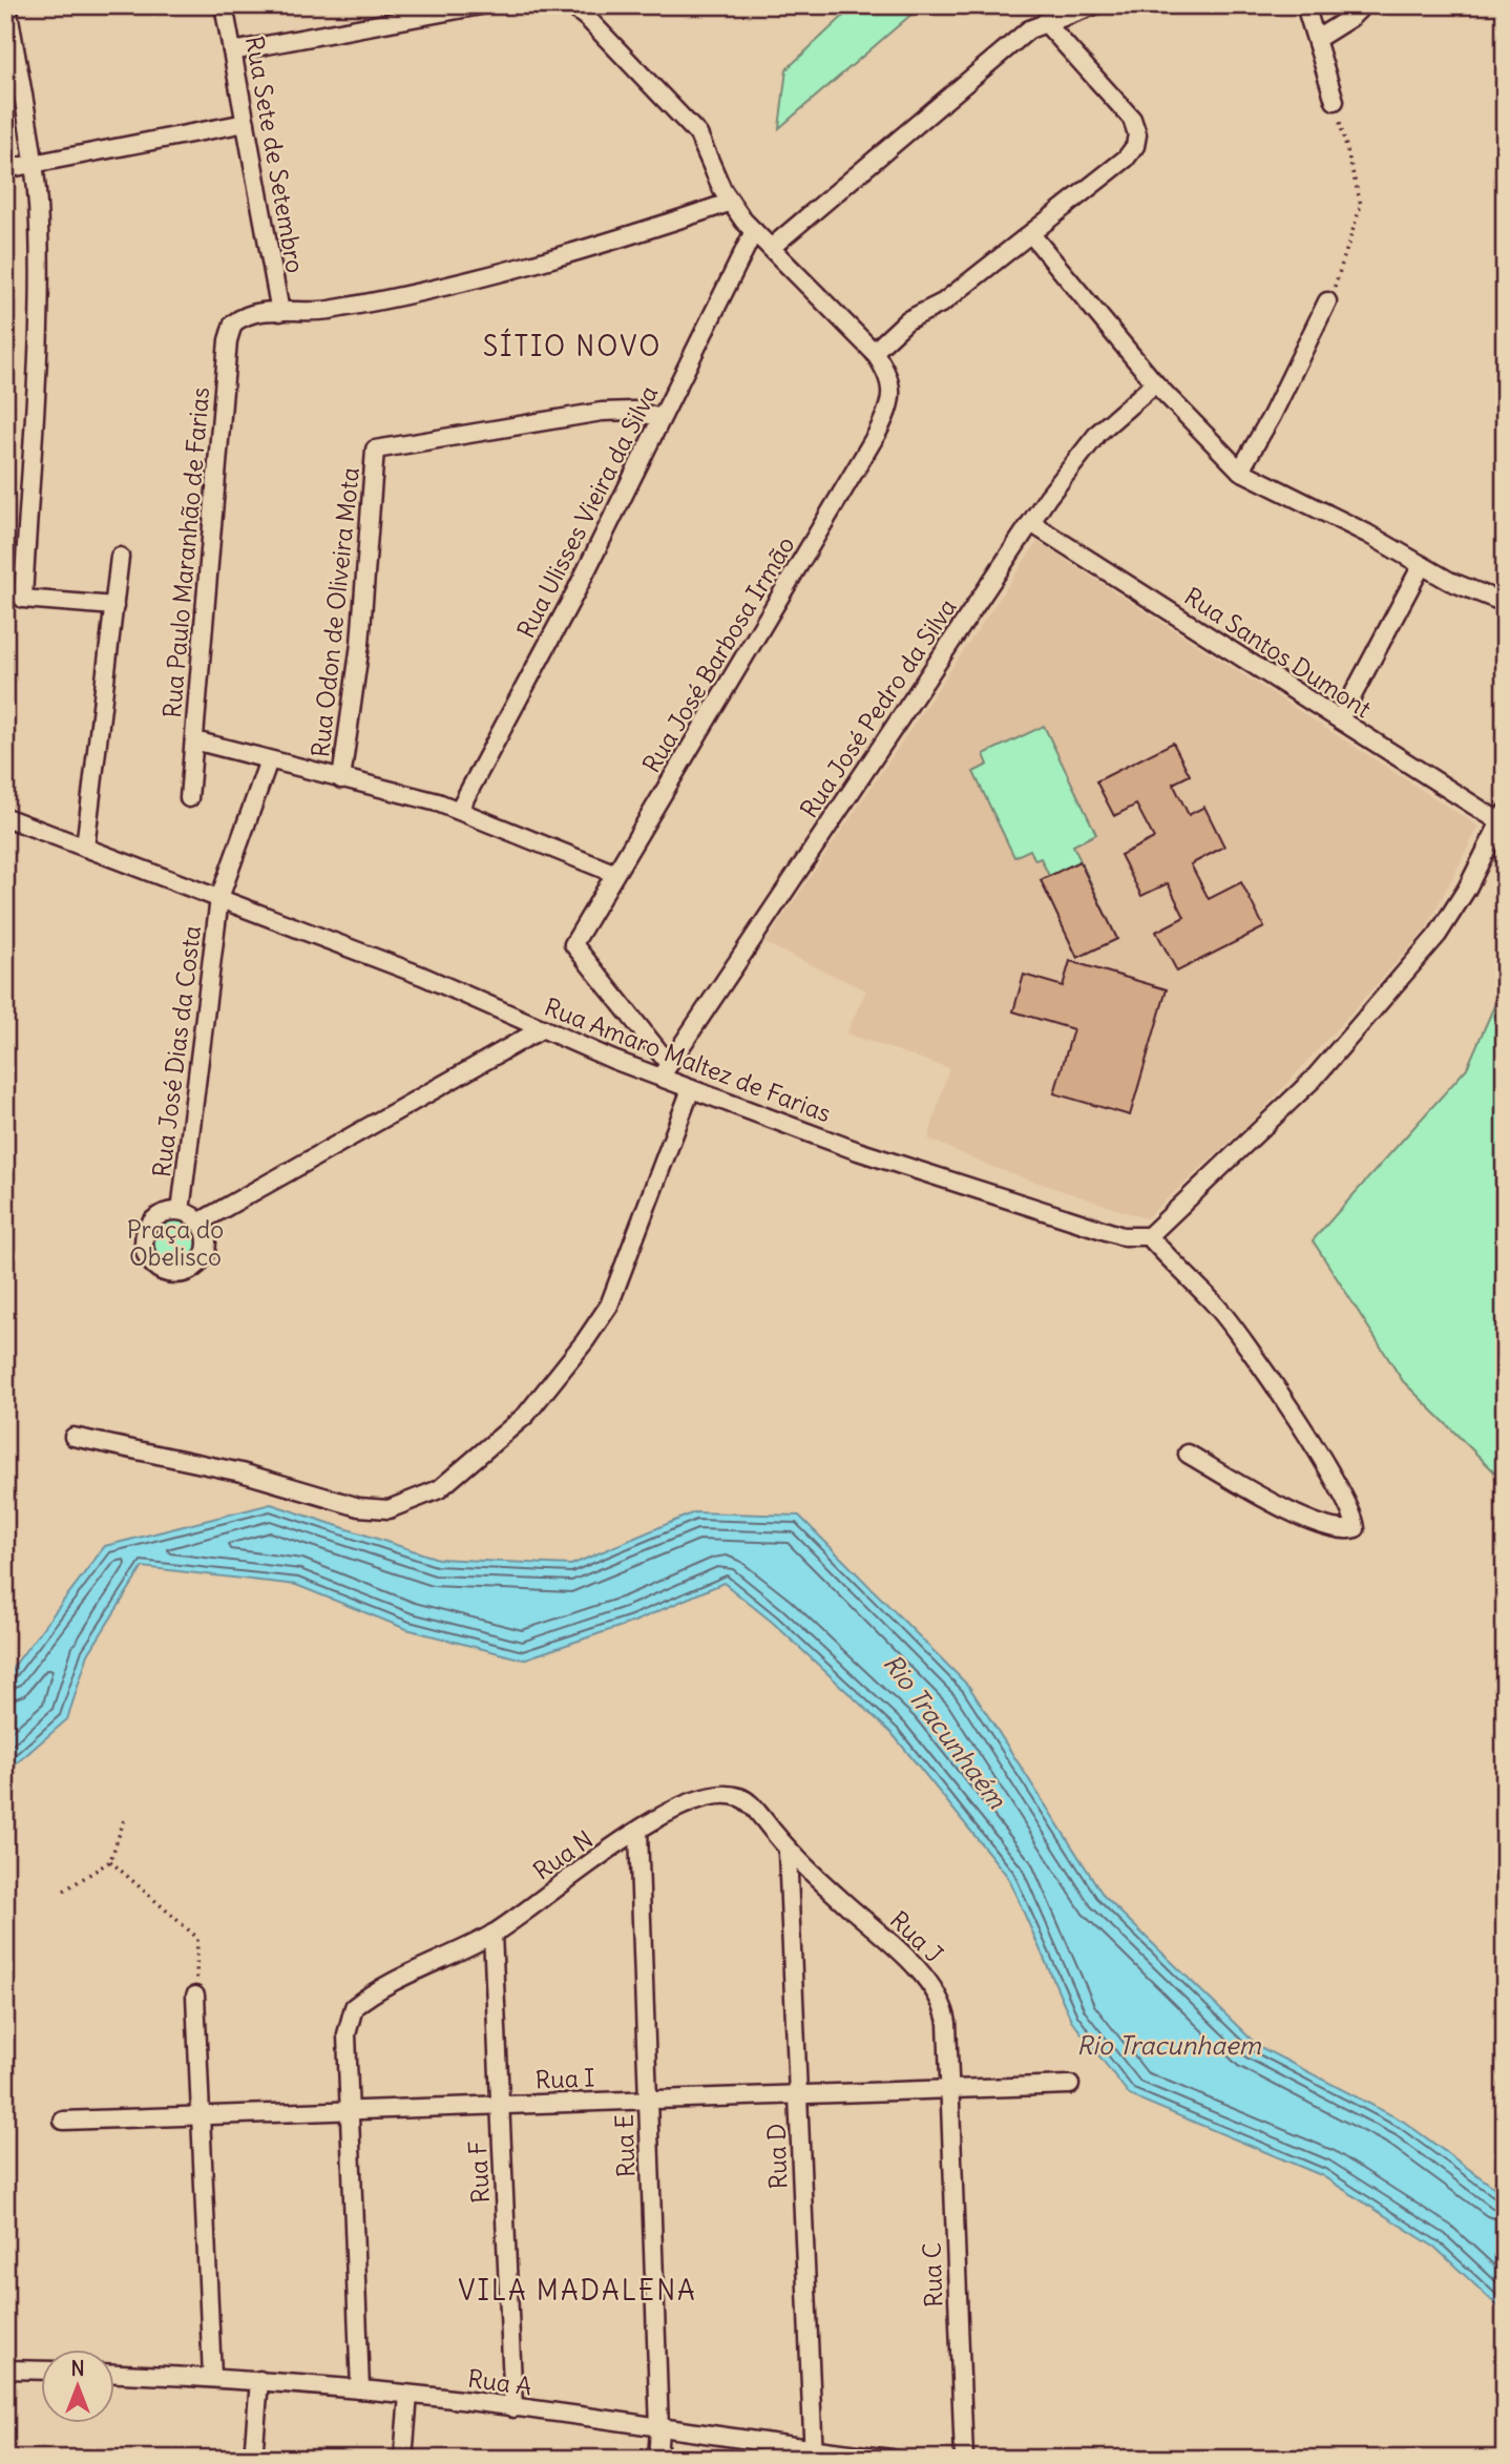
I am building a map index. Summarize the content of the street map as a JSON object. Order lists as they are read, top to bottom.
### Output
{
  "streets": {
    "street": [
      "Rua Sete de Setembro",
      "Rua Ulisses Vieira da Silva",
      "Rua Paulo Maranhão de Farias",
      "Rua Odon de Oliveira Mota",
      "Rua Santos Dumont",
      "Rua José Barbosa Irmão",
      "Rua José Pedro da Silva",
      "Rua José Dias da Costa",
      "Rua Amaro Maltez de Farias",
      "Rua N",
      "Rua J",
      "Rua I",
      "Rua E",
      "Rua D",
      "Rua F",
      "Rua C",
      "Rua A"
    ]
  },
  "crossings": [
    ["Rua Sete de Setembro", "Rua Paulo Maranhão de Farias"],
    ["Rua Ulisses Vieira da Silva", "Rua Odon de Oliveira Mota"],
    ["Rua Santos Dumont", "Rua José Pedro da Silva"],
    ["Rua José Barbosa Irmão", "Rua José Pedro da Silva"],
    ["Rua José Barbosa Irmão", "Rua Amaro Maltez de Farias"],
    ["Rua José Pedro da Silva", "Rua Amaro Maltez de Farias"],
    ["Rua José Dias da Costa", "Rua Amaro Maltez de Farias"],
    ["Rua N", "Rua J"],
    ["Rua N", "Rua I"],
    ["Rua N", "Rua E"],
    ["Rua N", "Rua D"],
    ["Rua N", "Rua F"],
    ["Rua J", "Rua I"],
    ["Rua J", "Rua D"],
    ["Rua J", "Rua C"],
    ["Rua I", "Rua E"],
    ["Rua I", "Rua D"],
    ["Rua I", "Rua F"],
    ["Rua I", "Rua C"],
    ["Rua E", "Rua A"],
    ["Rua D", "Rua A"],
    ["Rua F", "Rua A"]
  ],
  "districts": ["SÍTIO NOVO", "VILA MADALENA"],
  "water": ["Rio Tracunhaém", "Rio Tracunhaem"],
  "parks": ["Praça do Obelisco"],
  "north": "top"
}
